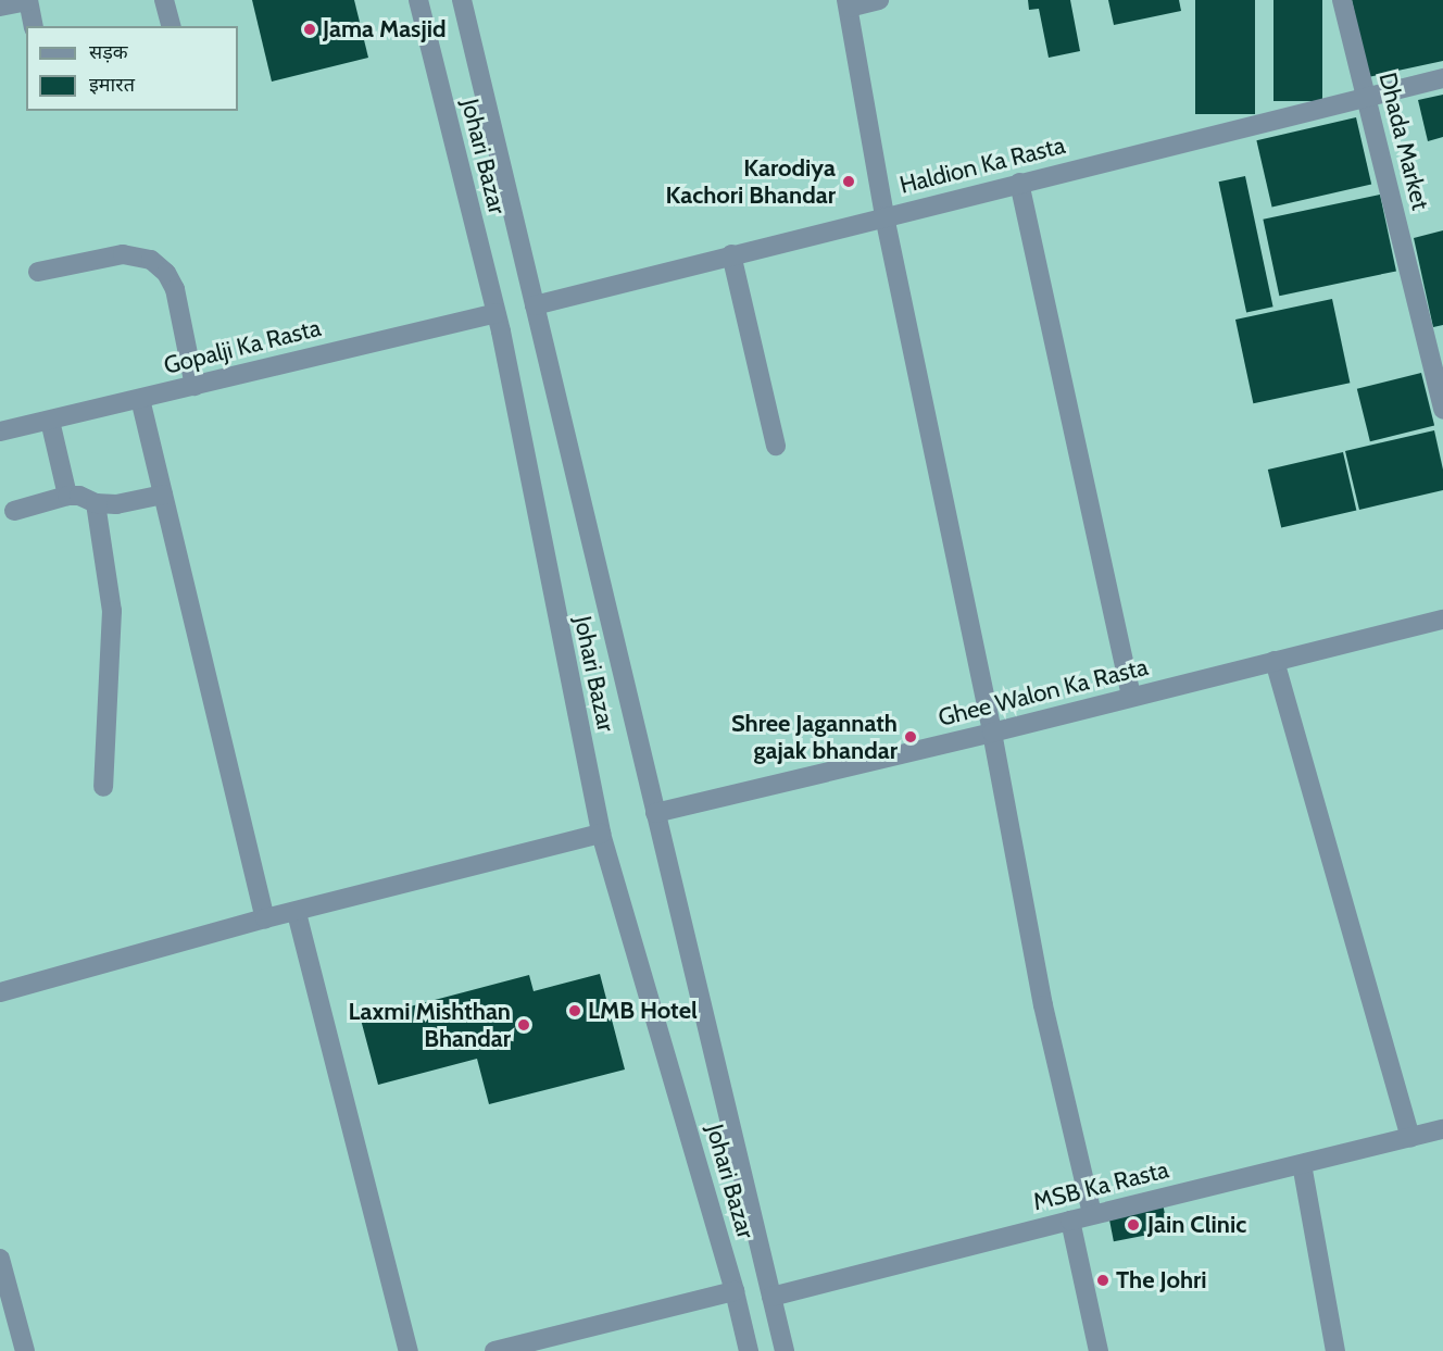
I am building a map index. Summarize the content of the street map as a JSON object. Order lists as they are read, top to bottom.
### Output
{
  "streets": {
    "street": [
      "Dhada Market",
      "Johari Bazar",
      "Haldion Ka Rasta",
      "Gopalji Ka Rasta",
      "Ghee Walon Ka Rasta",
      "MSB Ka Rasta"
    ]
  },
  "crossings": [
    ["Dhada Market", "Haldion Ka Rasta"],
    ["Johari Bazar", "Haldion Ka Rasta"],
    ["Johari Bazar", "Gopalji Ka Rasta"],
    ["Johari Bazar", "Ghee Walon Ka Rasta"],
    ["Johari Bazar", "MSB Ka Rasta"]
  ],
  "places": [
    "Jama Masjid",
    "Karodiya Kachori Bhandar",
    "Shree Jagannath gajak bhandar",
    "LMB Hotel",
    "Laxmi Mishthan Bhandar",
    "Jain Clinic",
    "The Johri"
  ],
  "legend": ["सड़क", "इमारत"]
}
